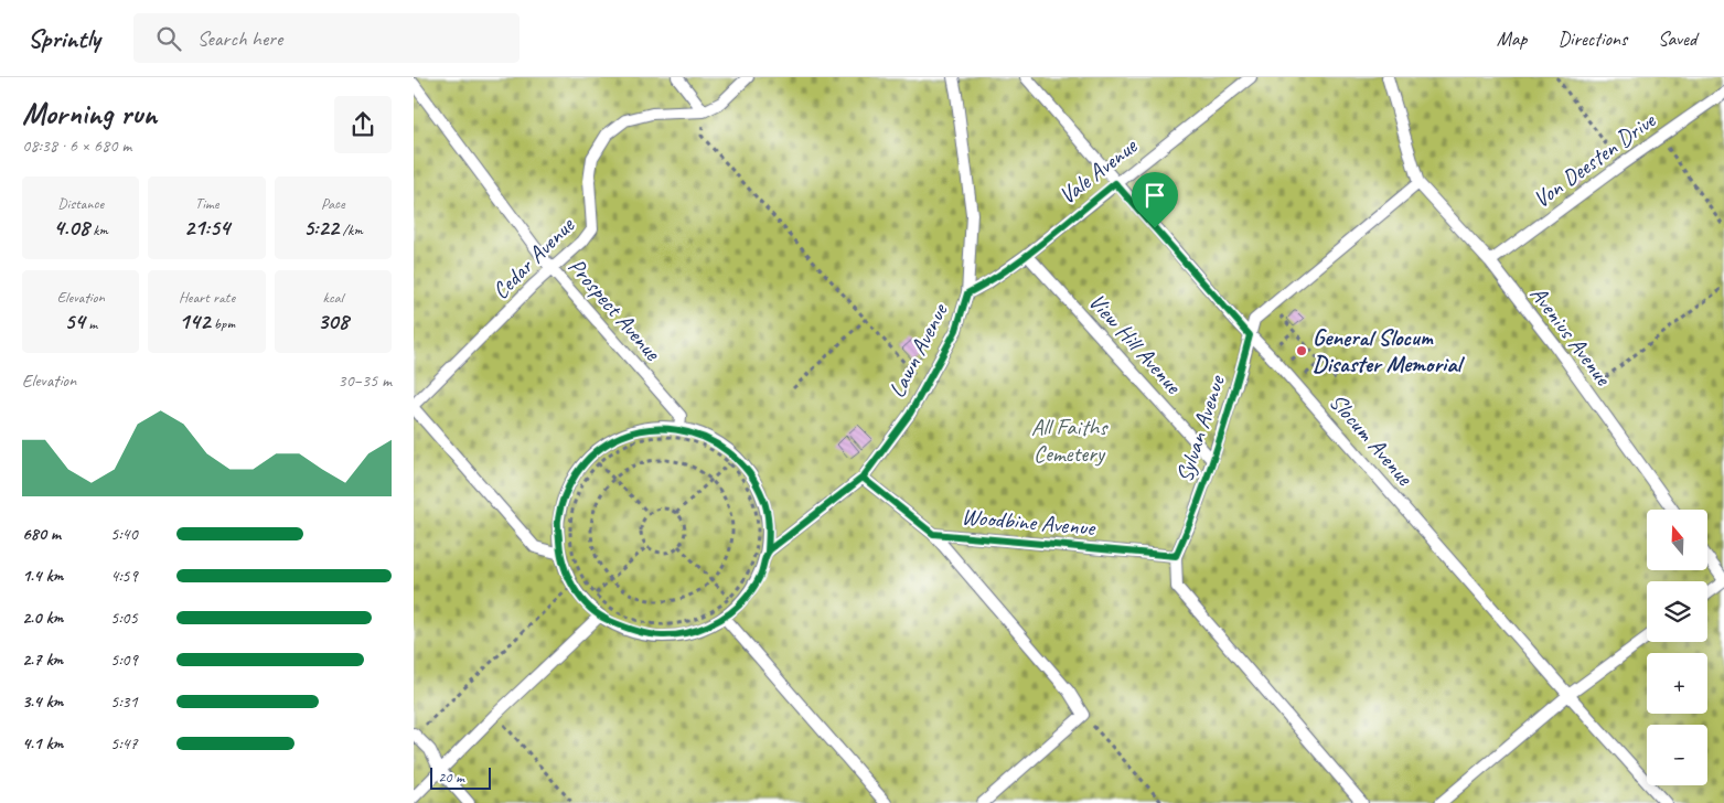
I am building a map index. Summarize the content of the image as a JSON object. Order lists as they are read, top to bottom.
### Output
{
  "streets": {
    "lane": [
      "Von Deesten Drive",
      "Vale Avenue",
      "Cedar Avenue",
      "Prospect Avenue",
      "Avenius Avenue",
      "View Hill Avenue",
      "Lawn Avenue",
      "Sylvan Avenue",
      "Slocum Avenue",
      "Woodbine Avenue"
    ]
  },
  "crossings": [
    ["Von Deesten Drive", "Avenius Avenue"],
    ["Vale Avenue", "View Hill Avenue"],
    ["Vale Avenue", "Lawn Avenue"],
    ["Vale Avenue", "Slocum Avenue"],
    ["Cedar Avenue", "Prospect Avenue"],
    ["Avenius Avenue", "Sylvan Avenue"],
    ["View Hill Avenue", "Sylvan Avenue"],
    ["Lawn Avenue", "Woodbine Avenue"],
    ["Sylvan Avenue", "Slocum Avenue"],
    ["Sylvan Avenue", "Woodbine Avenue"]
  ],
  "parks": ["All Faiths Cemetery"],
  "places": ["General Slocum Disaster Memorial"],
  "scale_bar": "20 m",
  "north": "top",
  "page": {
    "header": "Sprintly",
    "search": "Search here",
    "nav": ["Map", "Directions", "Saved"],
    "heading": ["Morning run", "08:38 · 6 × 680 m"],
    "stats": [
      ["Distance", "4.08 km"],
      ["Time", "21:54"],
      ["Pace", "5:22 /km"],
      ["Elevation", "54 m"],
      ["Heart rate", "142 bpm"],
      ["kcal", "308"]
    ],
    "chart": ["Elevation", "30–35 m"],
    "map_buttons": ["+", "−"],
    "list": [
      {
        "name": "680 m",
        "note": "5:40"
      },
      {
        "name": "1.4 km",
        "note": "4:59"
      },
      {
        "name": "2.0 km",
        "note": "5:05"
      },
      {
        "name": "2.7 km",
        "note": "5:09"
      },
      {
        "name": "3.4 km",
        "note": "5:31"
      },
      {
        "name": "4.1 km",
        "note": "5:47"
      }
    ],
    "scale": "20 m"
  }
}
